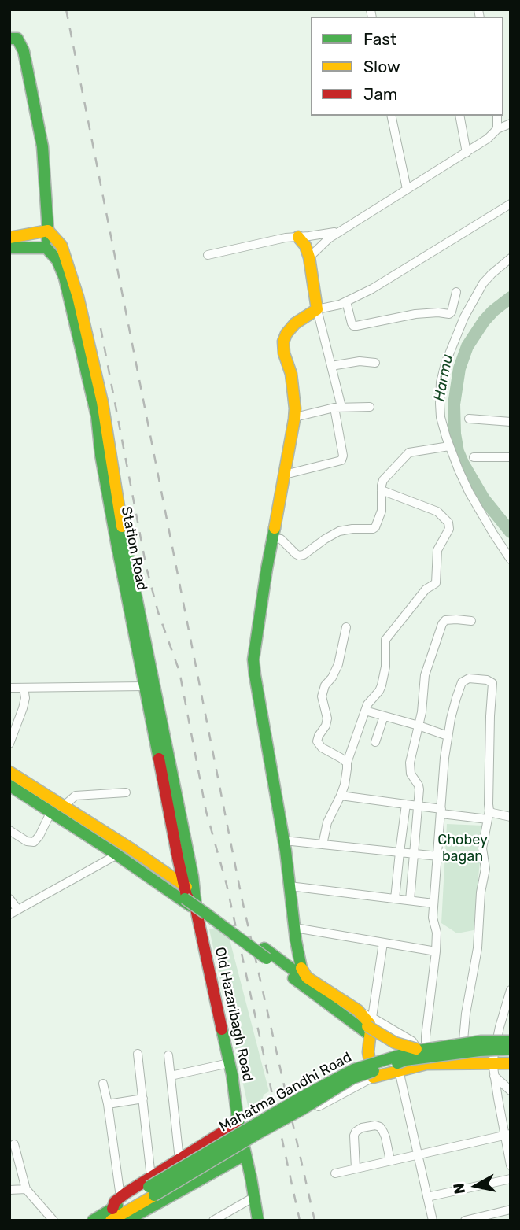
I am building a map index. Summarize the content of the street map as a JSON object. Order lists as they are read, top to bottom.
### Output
{
  "streets": {
    "street": ["Station Road", "Old Hazaribagh Road", "Mahatma Gandhi Road"]
  },
  "water": ["Harmu"],
  "parks": ["Chobey bagan"],
  "legend": ["Fast", "Slow", "Jam"],
  "north": "left"
}
